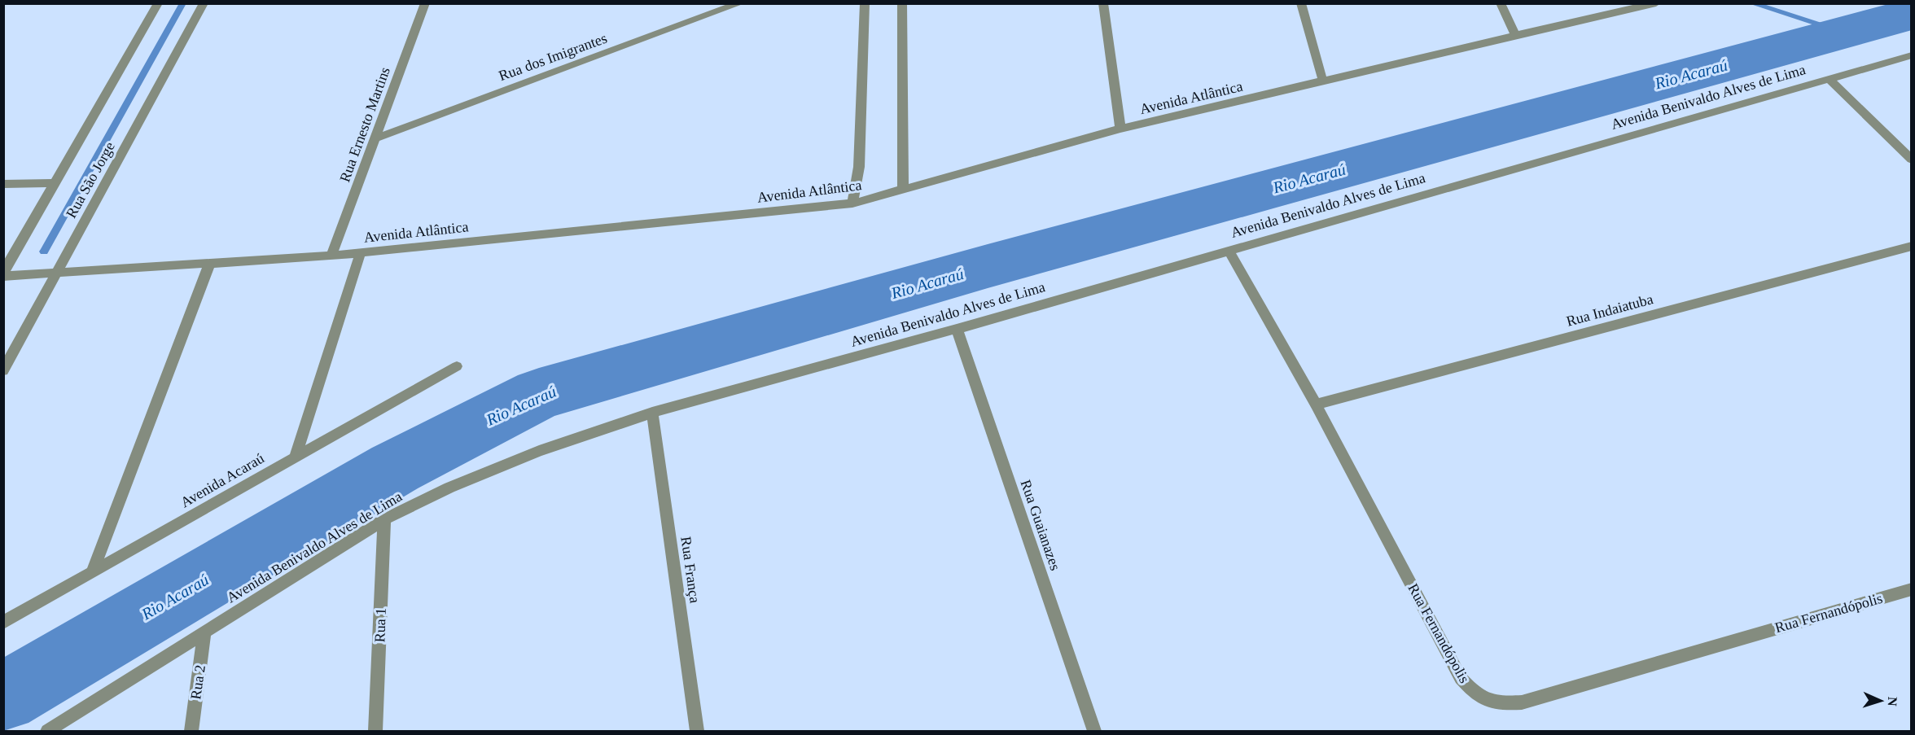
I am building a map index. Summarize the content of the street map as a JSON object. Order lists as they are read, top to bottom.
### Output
{
  "streets": {
    "street": [
      "Rua dos Imigrantes",
      "Avenida Benivaldo Alves de Lima",
      "Avenida Atlântica",
      "Rua Ernesto Martins",
      "Rua São Jorge",
      "Rua Indaiatuba",
      "Avenida Acaraú",
      "Rua Guaianazes",
      "Rua França",
      "Rua Fernandópolis",
      "Rua 1",
      "Rua 2"
    ]
  },
  "crossings": [
    ["Rua dos Imigrantes", "Rua Ernesto Martins"],
    ["Avenida Benivaldo Alves de Lima", "Rua Guaianazes"],
    ["Avenida Benivaldo Alves de Lima", "Rua França"],
    ["Avenida Benivaldo Alves de Lima", "Rua Fernandópolis"],
    ["Avenida Benivaldo Alves de Lima", "Rua 1"],
    ["Avenida Benivaldo Alves de Lima", "Rua 2"],
    ["Avenida Atlântica", "Rua Ernesto Martins"],
    ["Avenida Atlântica", "Rua São Jorge"],
    ["Rua Indaiatuba", "Rua Fernandópolis"]
  ],
  "water": ["Rio Acaraú"],
  "north": "right"
}
